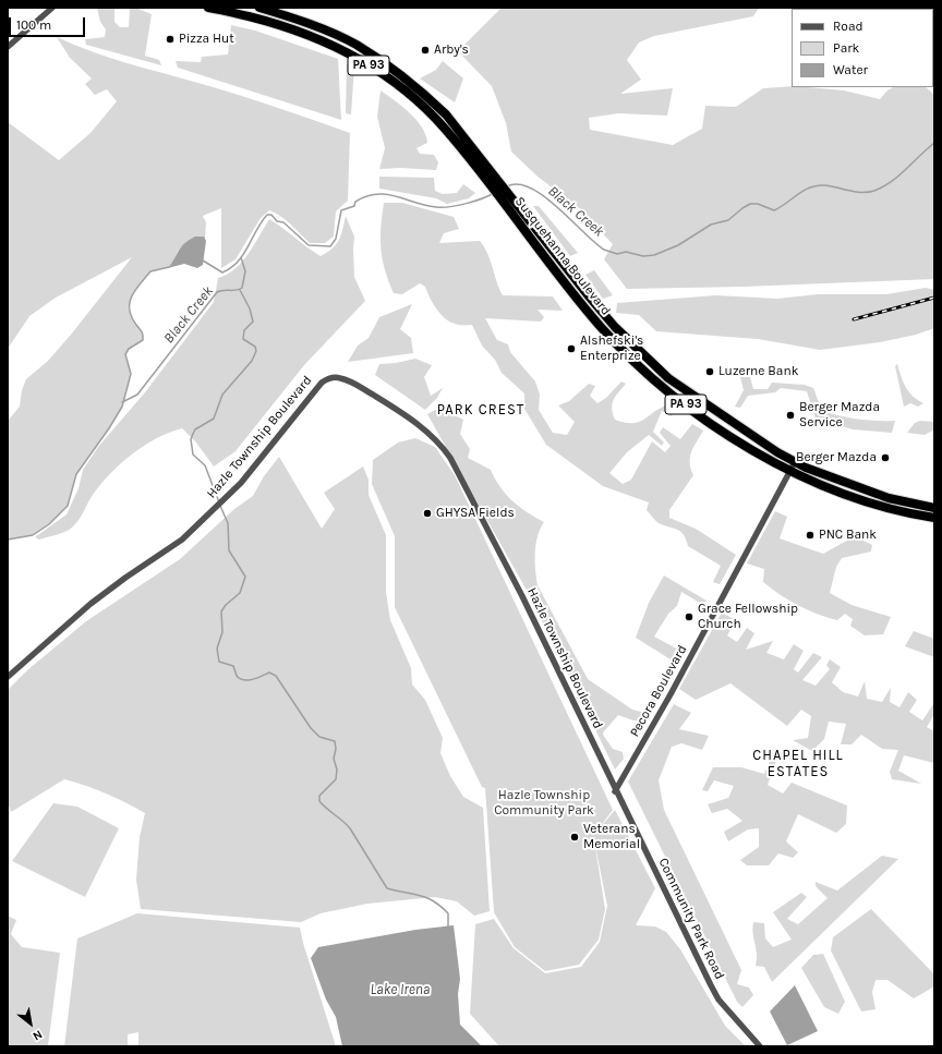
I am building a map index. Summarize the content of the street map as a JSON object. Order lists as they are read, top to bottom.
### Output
{
  "streets": {
    "highway": ["PA 93", "Susquehanna Boulevard"],
    "street": ["Hazle Township Boulevard", "Pecora Boulevard", "Community Park Road"]
  },
  "crossings": [
    ["Susquehanna Boulevard", "Pecora Boulevard"],
    ["Hazle Township Boulevard", "Pecora Boulevard"],
    ["Hazle Township Boulevard", "Community Park Road"],
    ["Pecora Boulevard", "Community Park Road"]
  ],
  "districts": ["PARK CREST", "CHAPEL HILL ESTATES"],
  "water": ["Black Creek", "Lake Irena"],
  "parks": ["Hazle Township Community Park"],
  "places": [
    "Pizza Hut",
    "Arby's",
    "Alshefski's Enterprize",
    "Luzerne Bank",
    "Berger Mazda Service",
    "Berger Mazda",
    "GHYSA Fields",
    "PNC Bank",
    "Grace Fellowship Church",
    "Veterans Memorial"
  ],
  "legend": ["Road", "Park", "Water"],
  "scale_bar": "100 m",
  "north": "bottom right"
}
